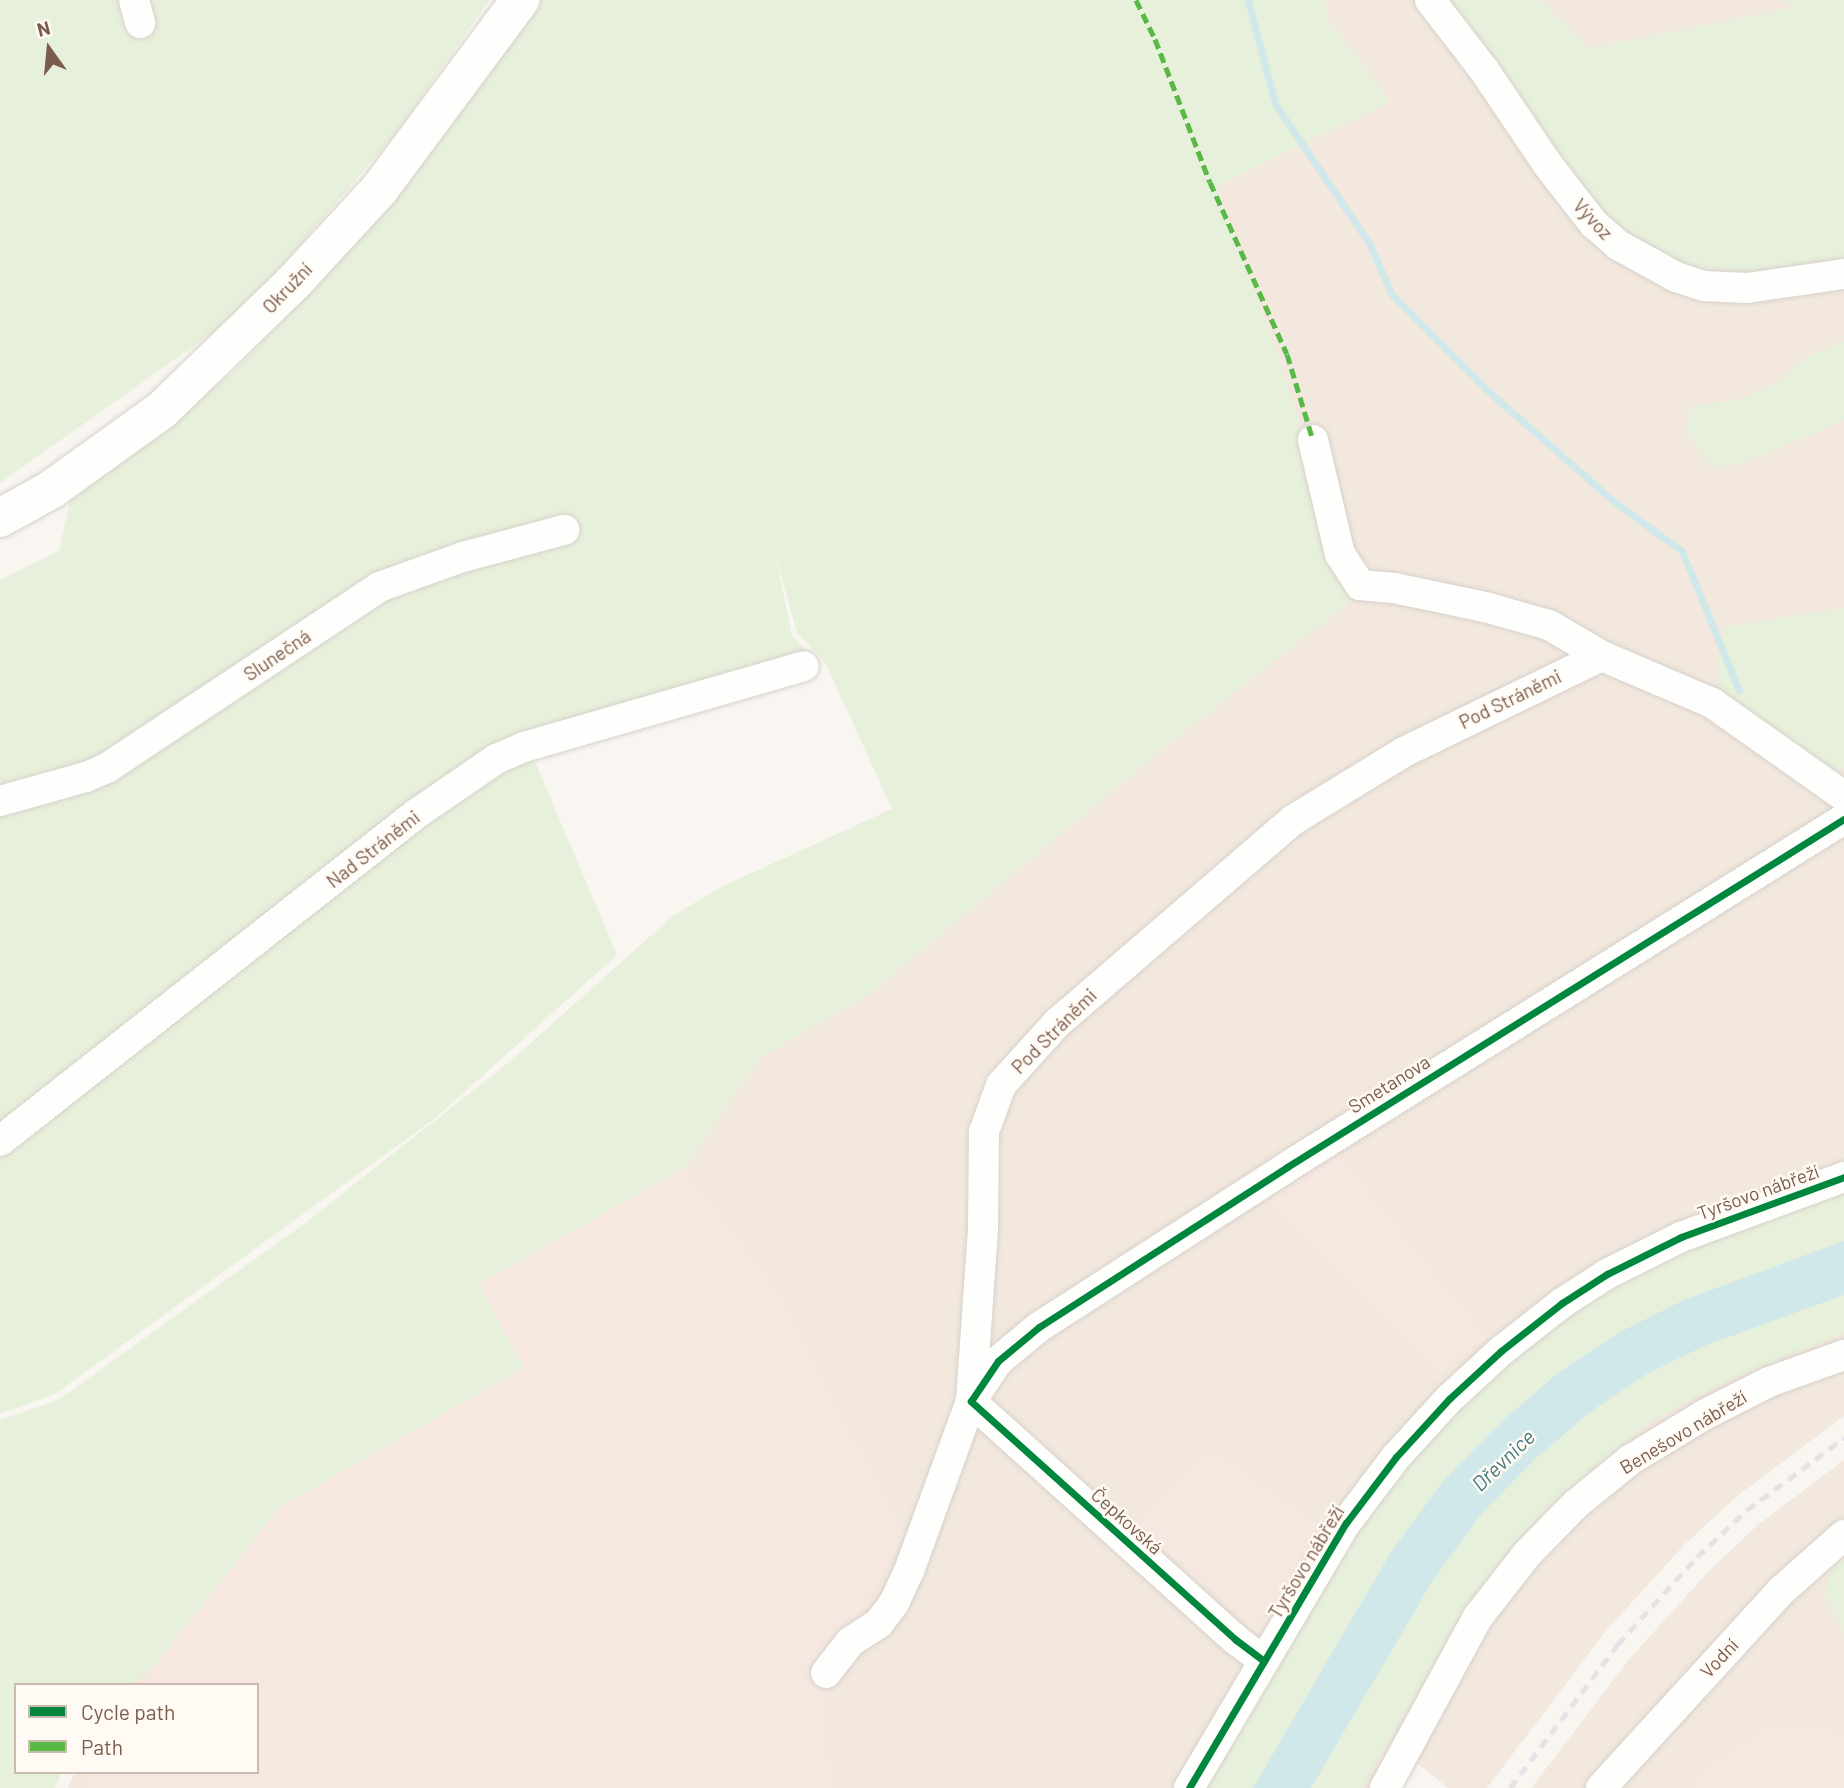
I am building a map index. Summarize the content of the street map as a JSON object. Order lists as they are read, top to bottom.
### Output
{
  "streets": {
    "street": [
      "Vývoz",
      "Okružní",
      "Slunečná",
      "Pod Stráněmi",
      "Nad Stráněmi",
      "Smetanova",
      "Tyršovo nábřeží",
      "Benešovo nábřeží",
      "Čepkovská",
      "Vodní"
    ]
  },
  "crossings": [
    ["Pod Stráněmi", "Smetanova"],
    ["Pod Stráněmi", "Čepkovská"],
    ["Smetanova", "Čepkovská"],
    ["Tyršovo nábřeží", "Čepkovská"]
  ],
  "water": ["Dřevnice"],
  "legend": ["Cycle path", "Path"],
  "north": "top"
}
